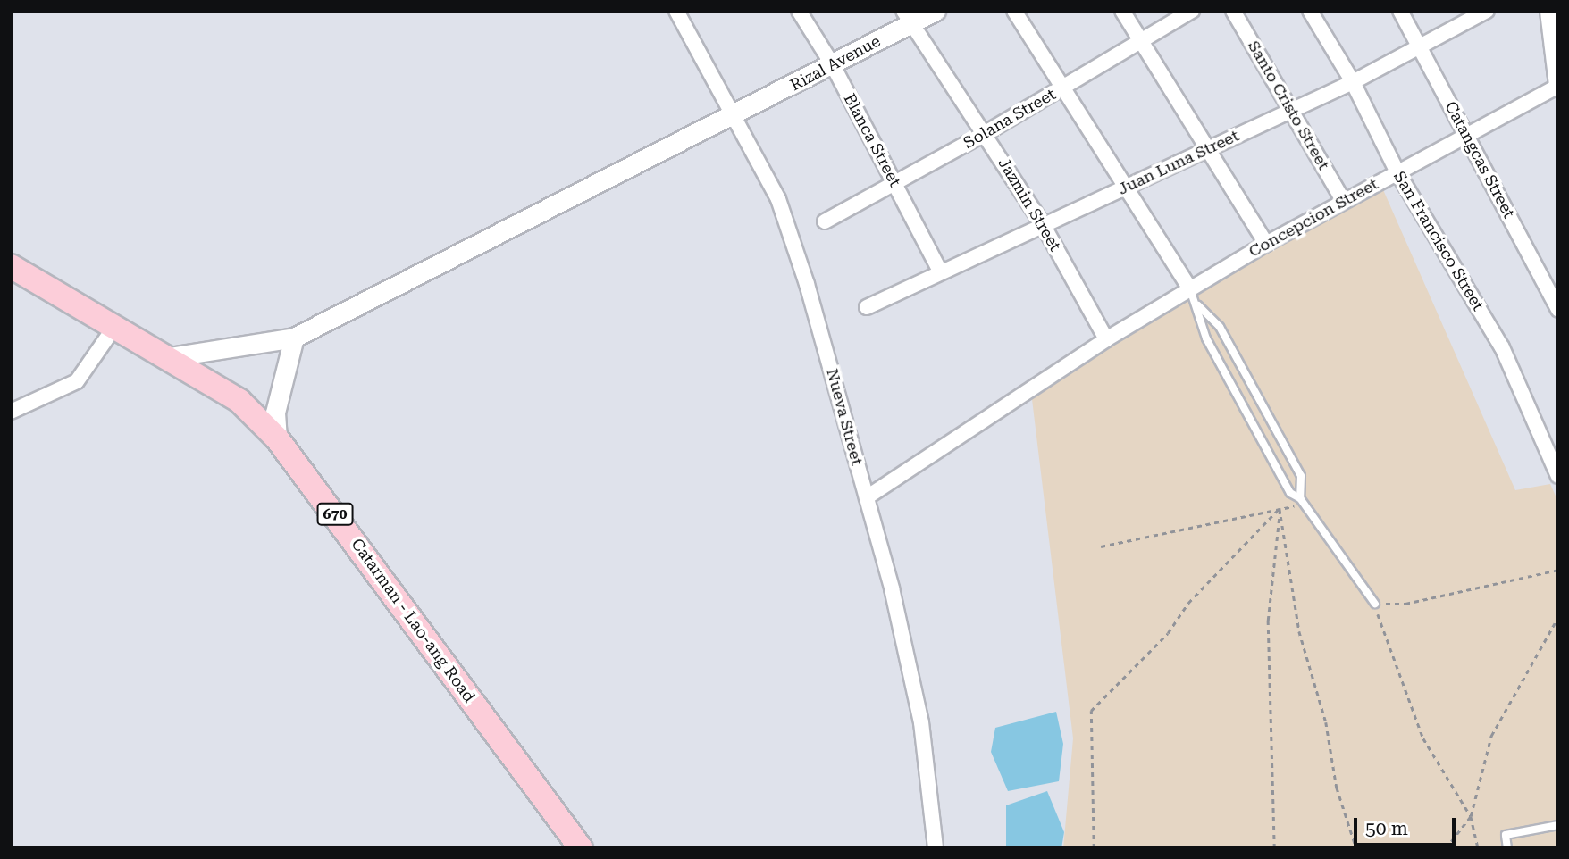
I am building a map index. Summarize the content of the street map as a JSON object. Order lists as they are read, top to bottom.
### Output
{
  "streets": {
    "main road": ["670", "Catarman - Lao-ang Road"],
    "street": [
      "Rizal Avenue",
      "Santo Cristo Street",
      "Solana Street",
      "Blanca Street",
      "Catangcas Street",
      "Juan Luna Street",
      "Jazmin Street",
      "Concepcion Street",
      "San Francisco Street",
      "Nueva Street"
    ]
  },
  "crossings": [
    ["Rizal Avenue", "Blanca Street"],
    ["Rizal Avenue", "Jazmin Street"],
    ["Rizal Avenue", "Nueva Street"],
    ["Rizal Avenue", "Catarman - Lao-ang Road"],
    ["Santo Cristo Street", "Juan Luna Street"],
    ["Santo Cristo Street", "Concepcion Street"],
    ["Solana Street", "Blanca Street"],
    ["Solana Street", "Jazmin Street"],
    ["Blanca Street", "Juan Luna Street"],
    ["Catangcas Street", "Juan Luna Street"],
    ["Catangcas Street", "Concepcion Street"],
    ["Juan Luna Street", "Jazmin Street"],
    ["Juan Luna Street", "San Francisco Street"],
    ["Jazmin Street", "Concepcion Street"],
    ["Concepcion Street", "San Francisco Street"],
    ["Concepcion Street", "Nueva Street"]
  ],
  "scale_bar": "50 m"
}
